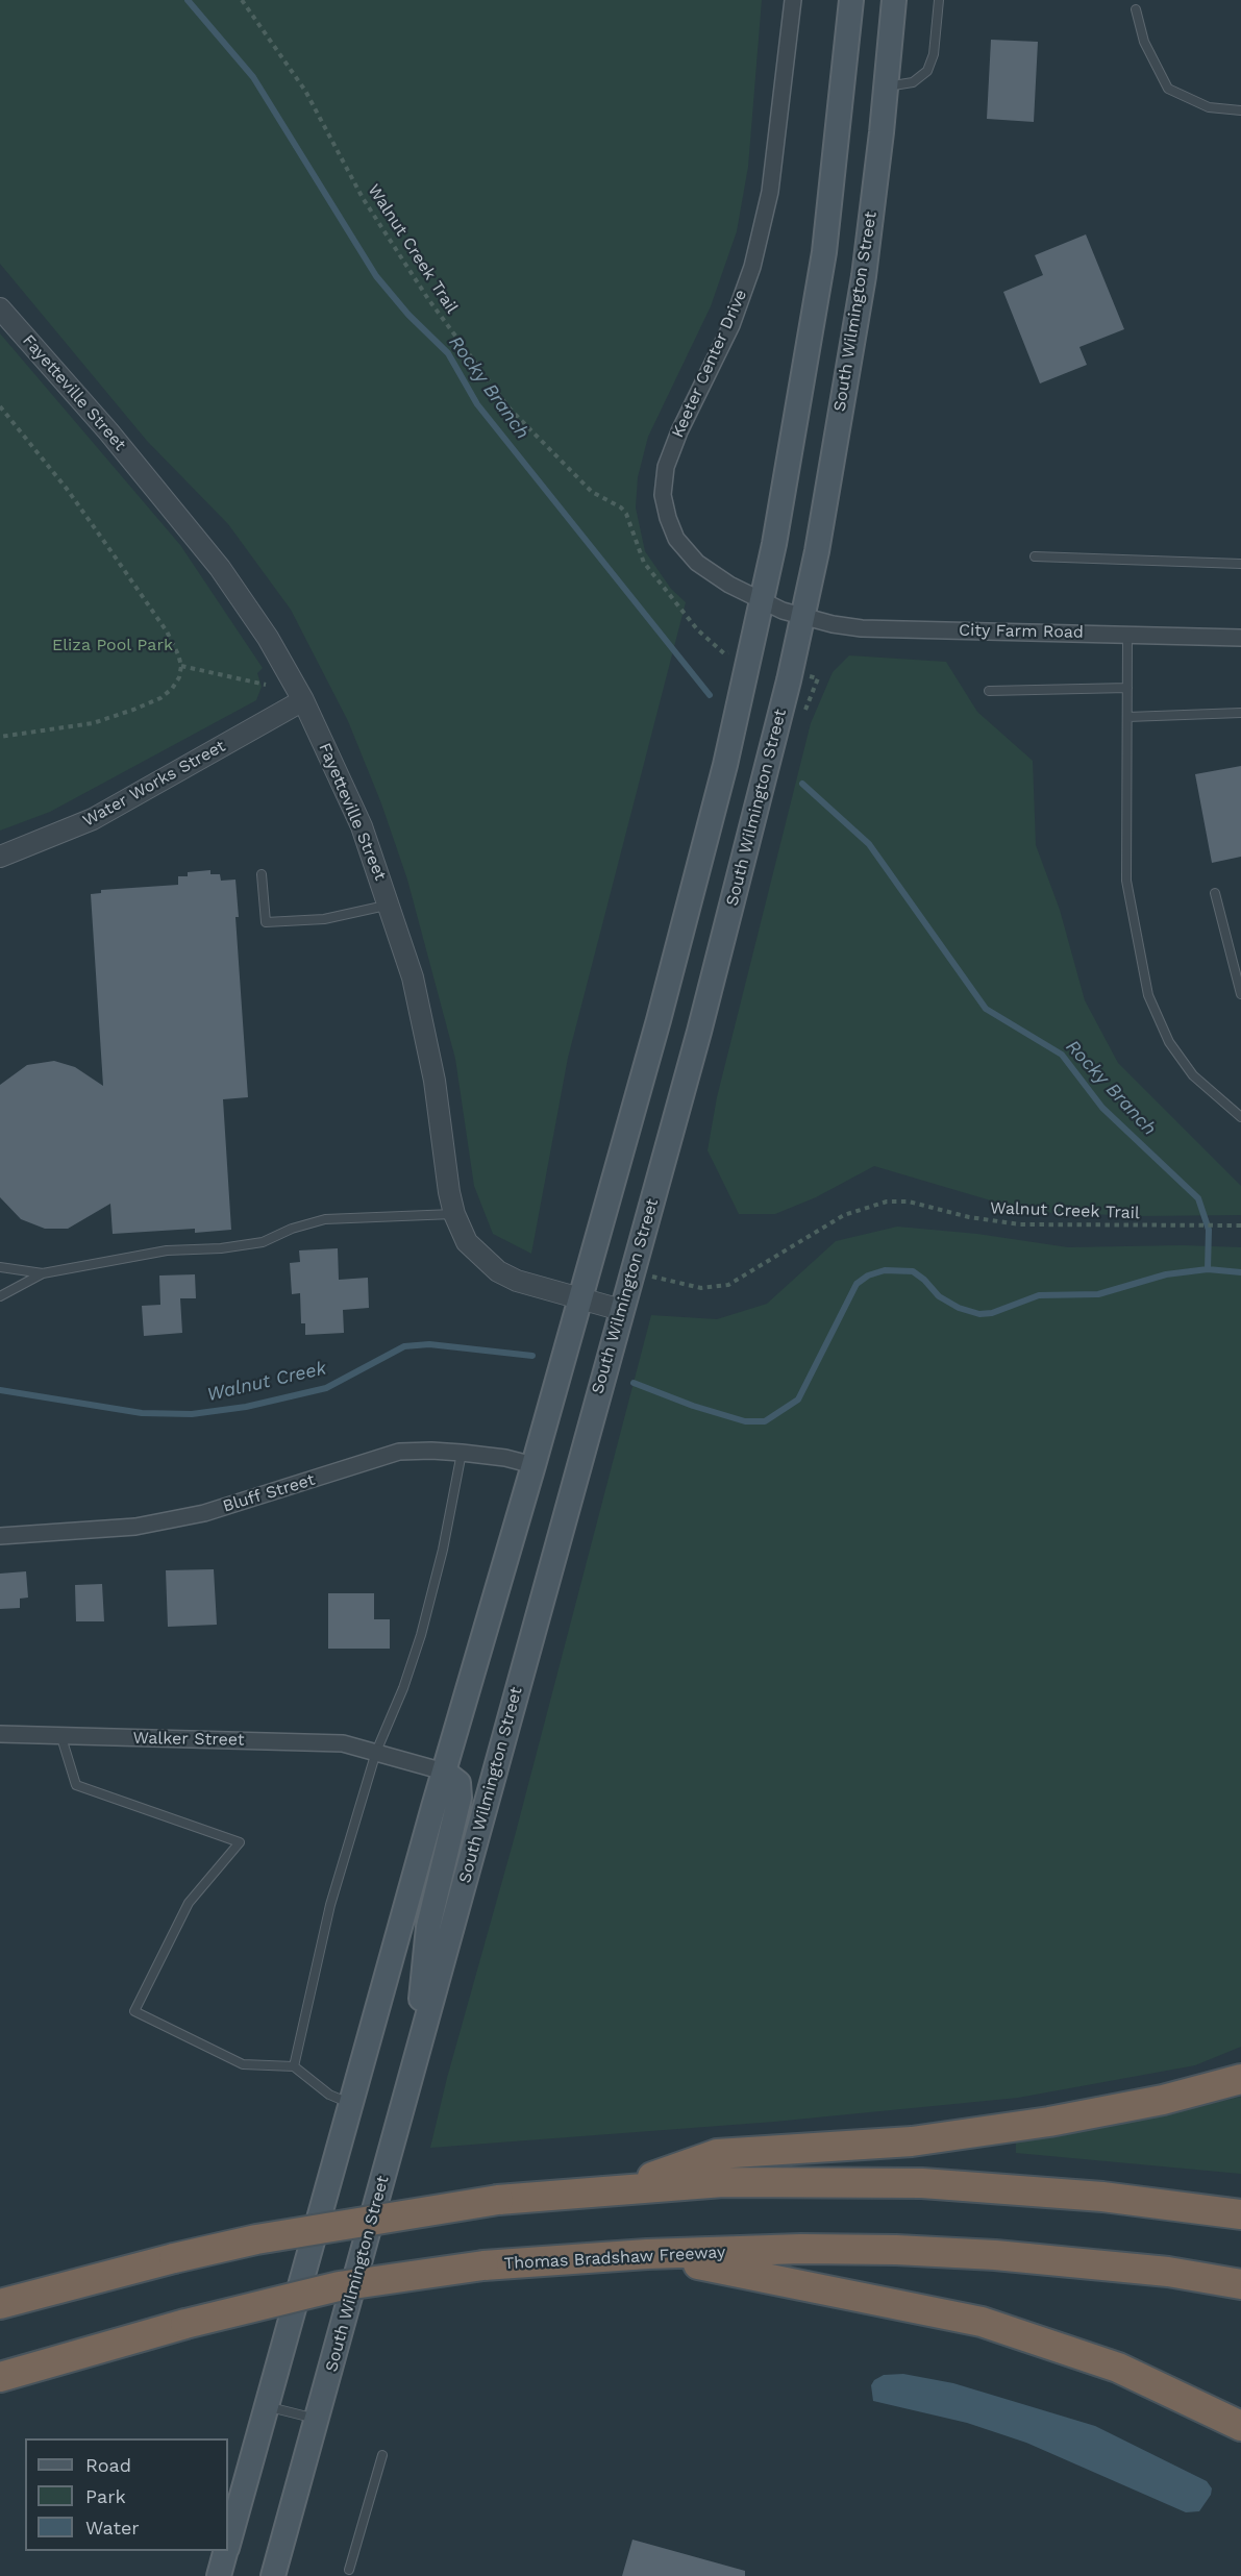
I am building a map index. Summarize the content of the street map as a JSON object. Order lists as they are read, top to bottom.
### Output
{
  "streets": {
    "highway": ["Thomas Bradshaw Freeway"],
    "main road": ["South Wilmington Street"],
    "street": [
      "Keeter Center Drive",
      "Fayetteville Street",
      "City Farm Road",
      "Water Works Street",
      "Bluff Street",
      "Walker Street"
    ],
    "path": ["Walnut Creek Trail"]
  },
  "crossings": [
    ["South Wilmington Street", "Keeter Center Drive"],
    ["South Wilmington Street", "Fayetteville Street"],
    ["South Wilmington Street", "City Farm Road"],
    ["Keeter Center Drive", "City Farm Road"],
    ["Fayetteville Street", "Water Works Street"]
  ],
  "water": ["Rocky Branch", "Walnut Creek"],
  "parks": ["Eliza Pool Park"],
  "legend": ["Road", "Park", "Water"]
}
